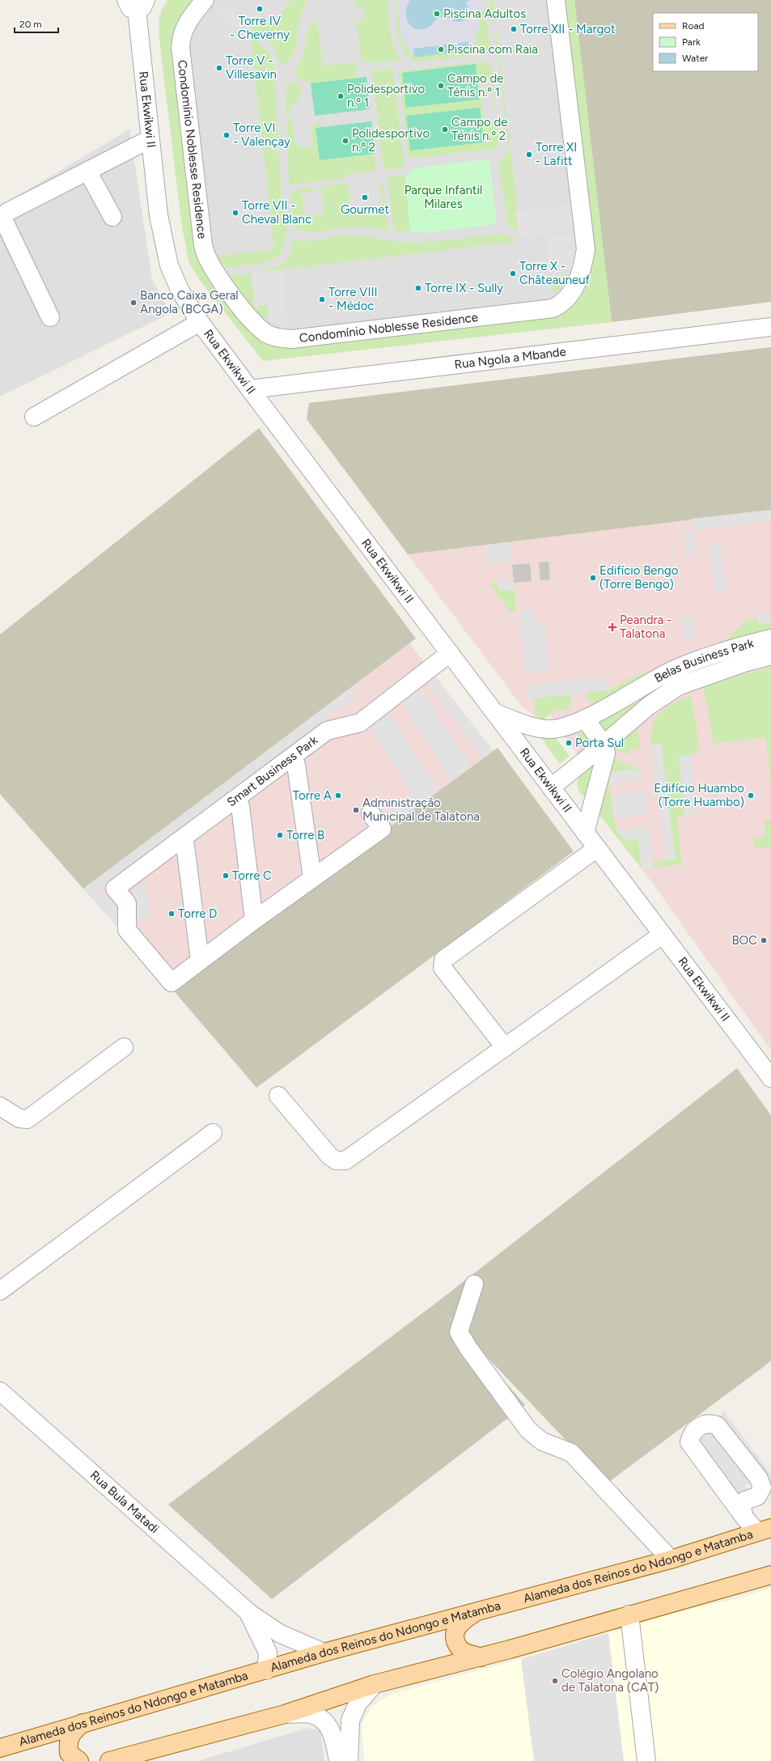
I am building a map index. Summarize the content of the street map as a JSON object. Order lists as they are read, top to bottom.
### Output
{
  "streets": {
    "main road": ["Alameda dos Reinos do Ndongo e Matamba"],
    "street": [
      "Rua Ekwikwi II",
      "Condomínio Noblesse Residence",
      "Rua Ngola a Mbande",
      "Belas Business Park",
      "Smart Business Park",
      "Rua Bula Matadi"
    ]
  },
  "crossings": [
    ["Rua Ekwikwi II", "Rua Ngola a Mbande"],
    ["Rua Ekwikwi II", "Belas Business Park"],
    ["Rua Ekwikwi II", "Smart Business Park"],
    ["Rua Bula Matadi", "Alameda dos Reinos do Ndongo e Matamba"]
  ],
  "parks": ["Parque Infantil Milares"],
  "places": {
    "other": [
      "Torre IV - Cheverny",
      "Piscina Adultos",
      "Torre XII - Margot",
      "Piscina com Raia",
      "Torre V - Villesavin",
      "Campo de Ténis n.º 1",
      "Polidesportivo n.º 1",
      "Campo de Ténis n.º 2",
      "Torre VI - Valençay",
      "Polidesportivo n.º 2",
      "Torre XI - Lafitt",
      "Gourmet",
      "Torre VII - Cheval Blanc",
      "Torre X - Châteauneuf",
      "Torre IX - Sully",
      "Torre VIII - Médoc",
      "Banco Caixa Geral Angola (BCGA)",
      "Edifício Bengo (Torre Bengo)",
      "Porta Sul",
      "Torre A",
      "Edifício Huambo (Torre Huambo)",
      "Administração Municipal de Talatona",
      "Torre B",
      "Torre C",
      "Torre D",
      "BOC",
      "Colégio Angolano de Talatona (CAT)"
    ],
    "health": ["Peandra - Talatona"]
  },
  "legend": ["Road", "Park", "Water"],
  "scale_bar": "20 m"
}
